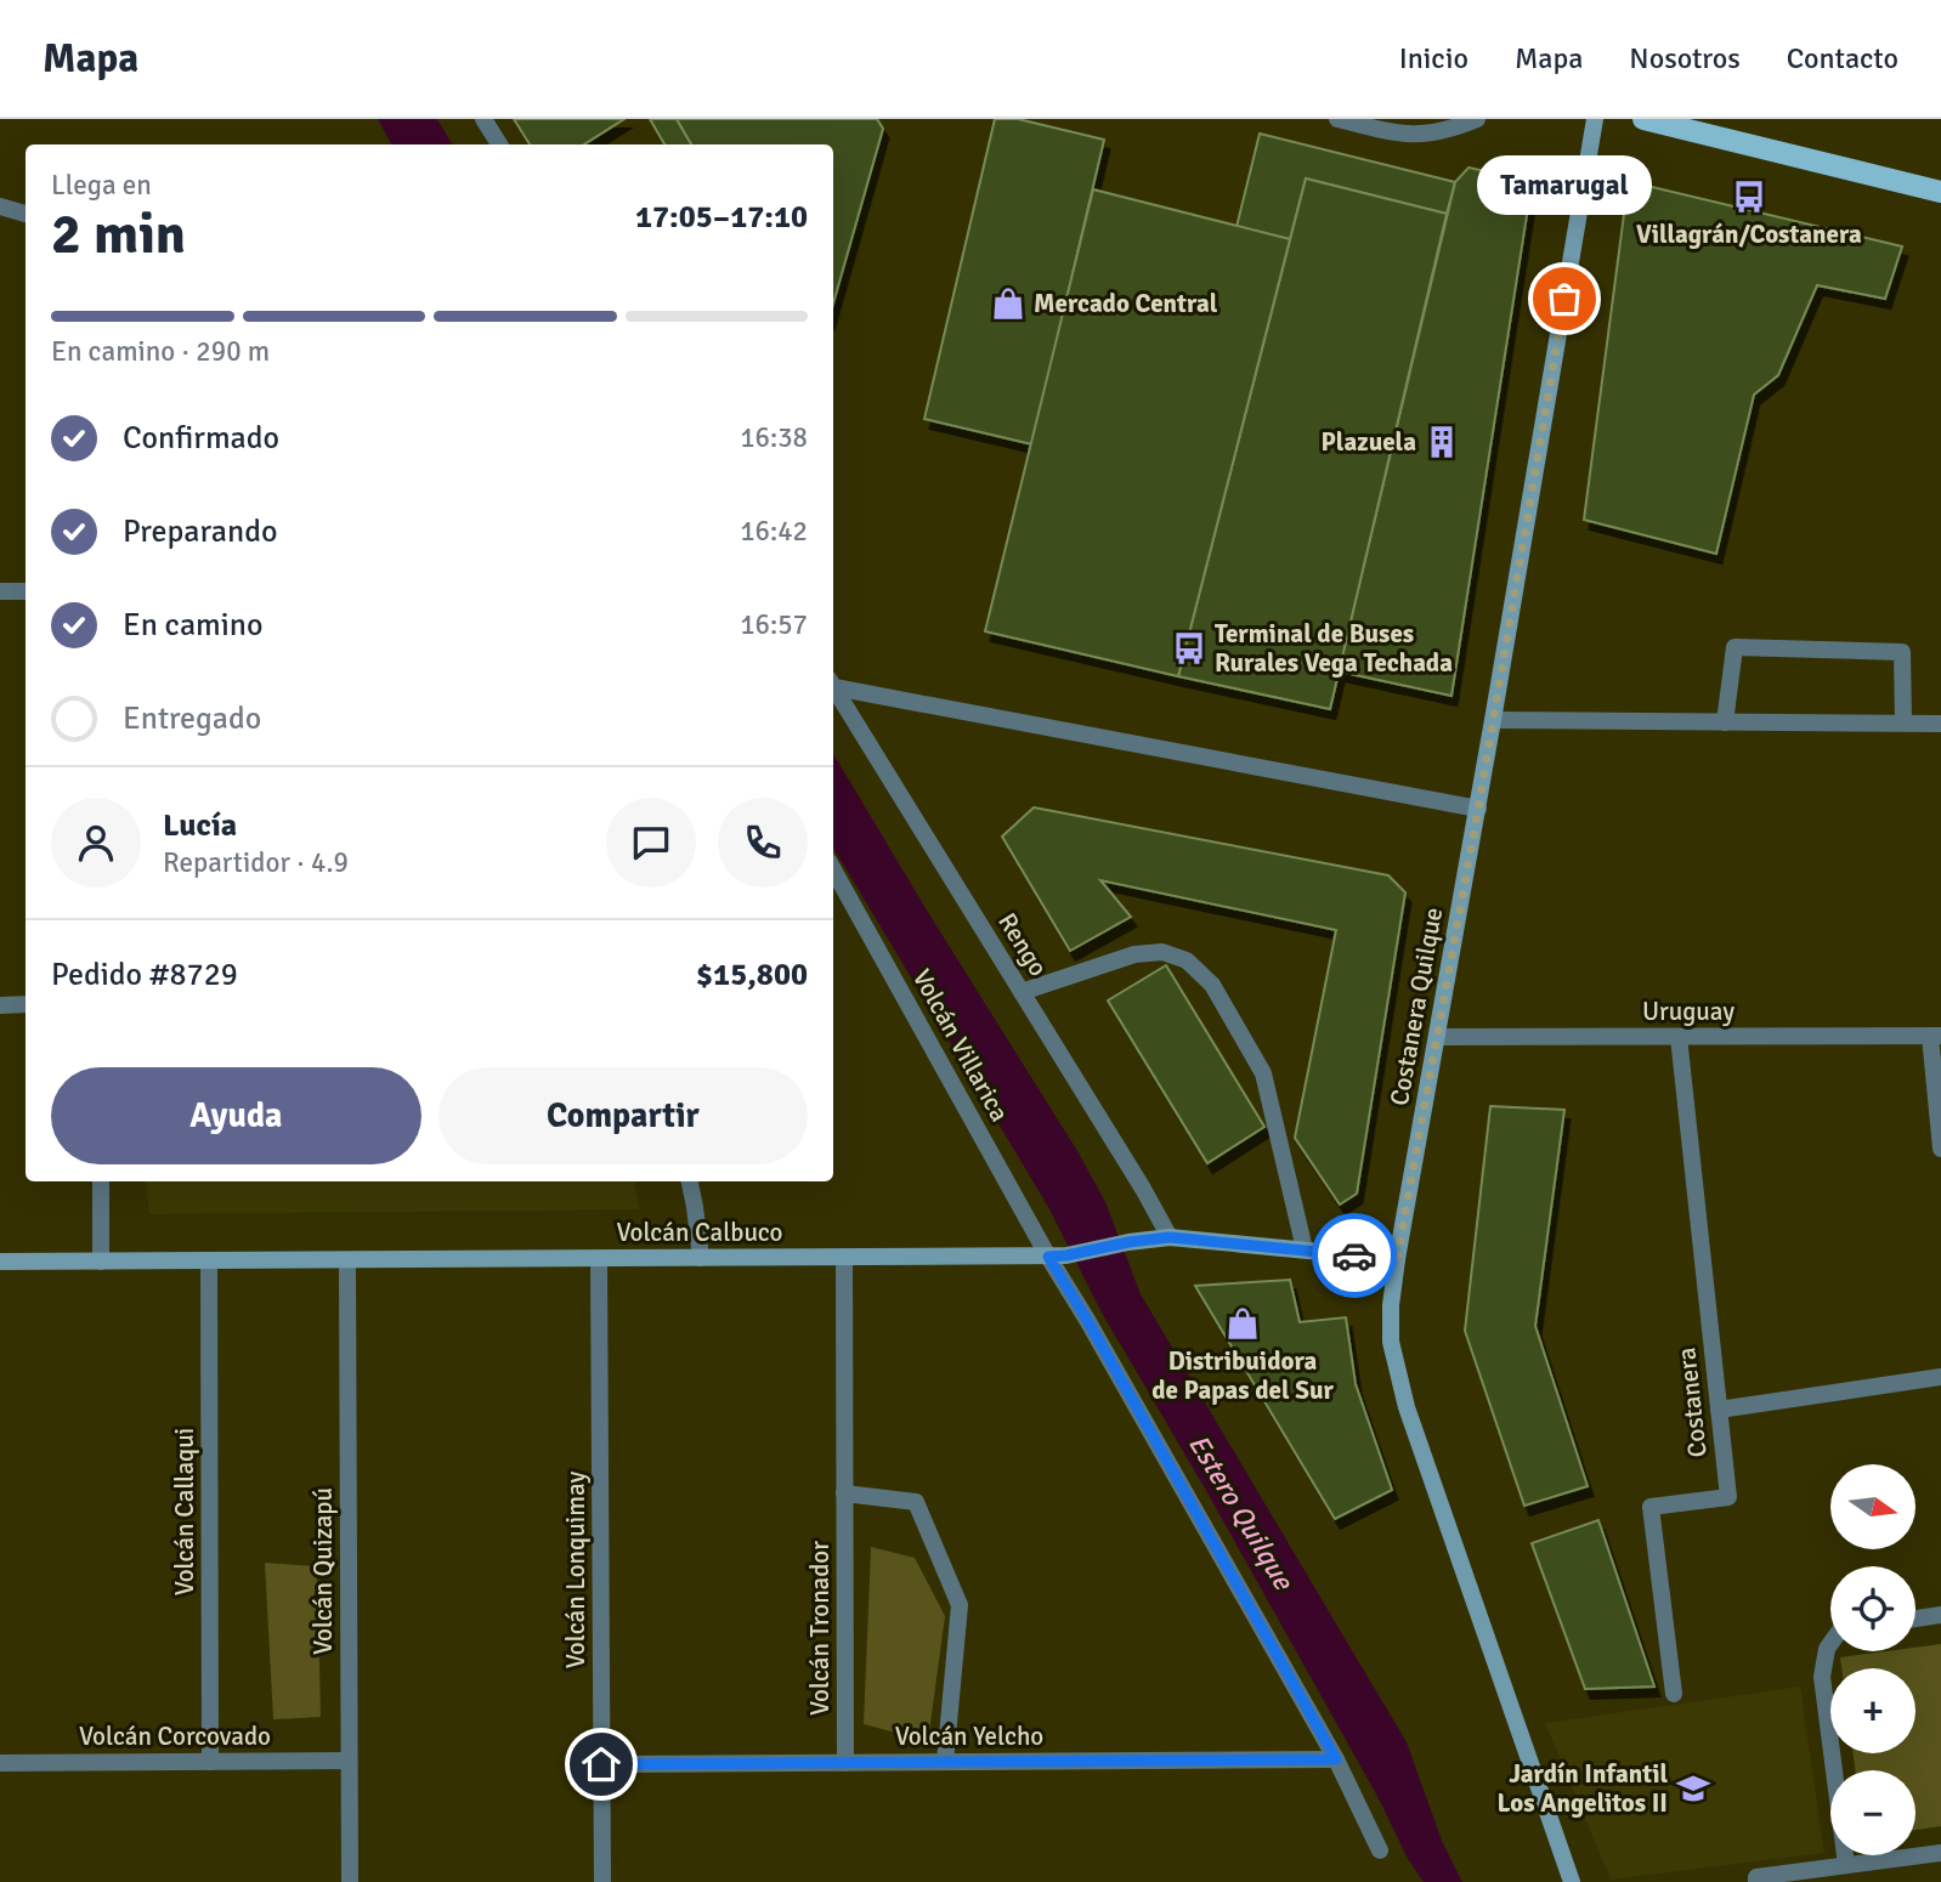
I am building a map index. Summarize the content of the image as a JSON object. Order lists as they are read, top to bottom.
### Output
{
  "streets": {
    "main road": ["Costanera Quilque", "Volcán Calbuco"],
    "street": [
      "Rengo",
      "Uruguay",
      "Volcán Villarica",
      "Costanera",
      "Volcán Callaqui",
      "Volcán Lonquimay",
      "Volcán Quizapú",
      "Volcán Tronador",
      "Volcán Corcovado",
      "Volcán Yelcho"
    ]
  },
  "crossings": [
    ["Rengo", "Volcán Calbuco"],
    ["Costanera Quilque", "Uruguay"],
    ["Costanera Quilque", "Volcán Calbuco"],
    ["Uruguay", "Costanera"],
    ["Volcán Villarica", "Volcán Calbuco"],
    ["Volcán Villarica", "Volcán Yelcho"],
    ["Volcán Calbuco", "Volcán Callaqui"],
    ["Volcán Calbuco", "Volcán Lonquimay"],
    ["Volcán Calbuco", "Volcán Quizapú"],
    ["Volcán Calbuco", "Volcán Tronador"],
    ["Volcán Callaqui", "Volcán Corcovado"],
    ["Volcán Lonquimay", "Volcán Yelcho"],
    ["Volcán Quizapú", "Volcán Corcovado"],
    ["Volcán Tronador", "Volcán Yelcho"]
  ],
  "water": ["Estero Quilque"],
  "places": {
    "bus stop": ["Villagrán/Costanera", "Terminal de Buses Rurales Vega Techada"],
    "other": ["Tamarugal"],
    "shop": ["Mercado Central", "Distribuidora de Papas del Sur"],
    "building": ["Plazuela"],
    "school or university": ["Jardín Infantil Los Angelitos II"]
  },
  "north": "right",
  "page": {
    "header": "Mapa",
    "nav": [
      "Inicio",
      "Mapa",
      "Nosotros",
      "Contacto"
    ],
    "heading": ["2 min", "Llega en", "17:05–17:10"],
    "panel": [
      "Lucía",
      "Repartidor · 4.9",
      "Pedido #8729",
      "$15,800"
    ],
    "bubble": "Tamarugal",
    "bar": "En camino · 290 m",
    "list": [
      ["Confirmado", "16:38"],
      ["Preparando", "16:42"],
      ["En camino", "16:57"],
      "Entregado"
    ],
    "buttons": ["Ayuda", "Compartir"],
    "map_buttons": ["+", "−"]
  }
}
